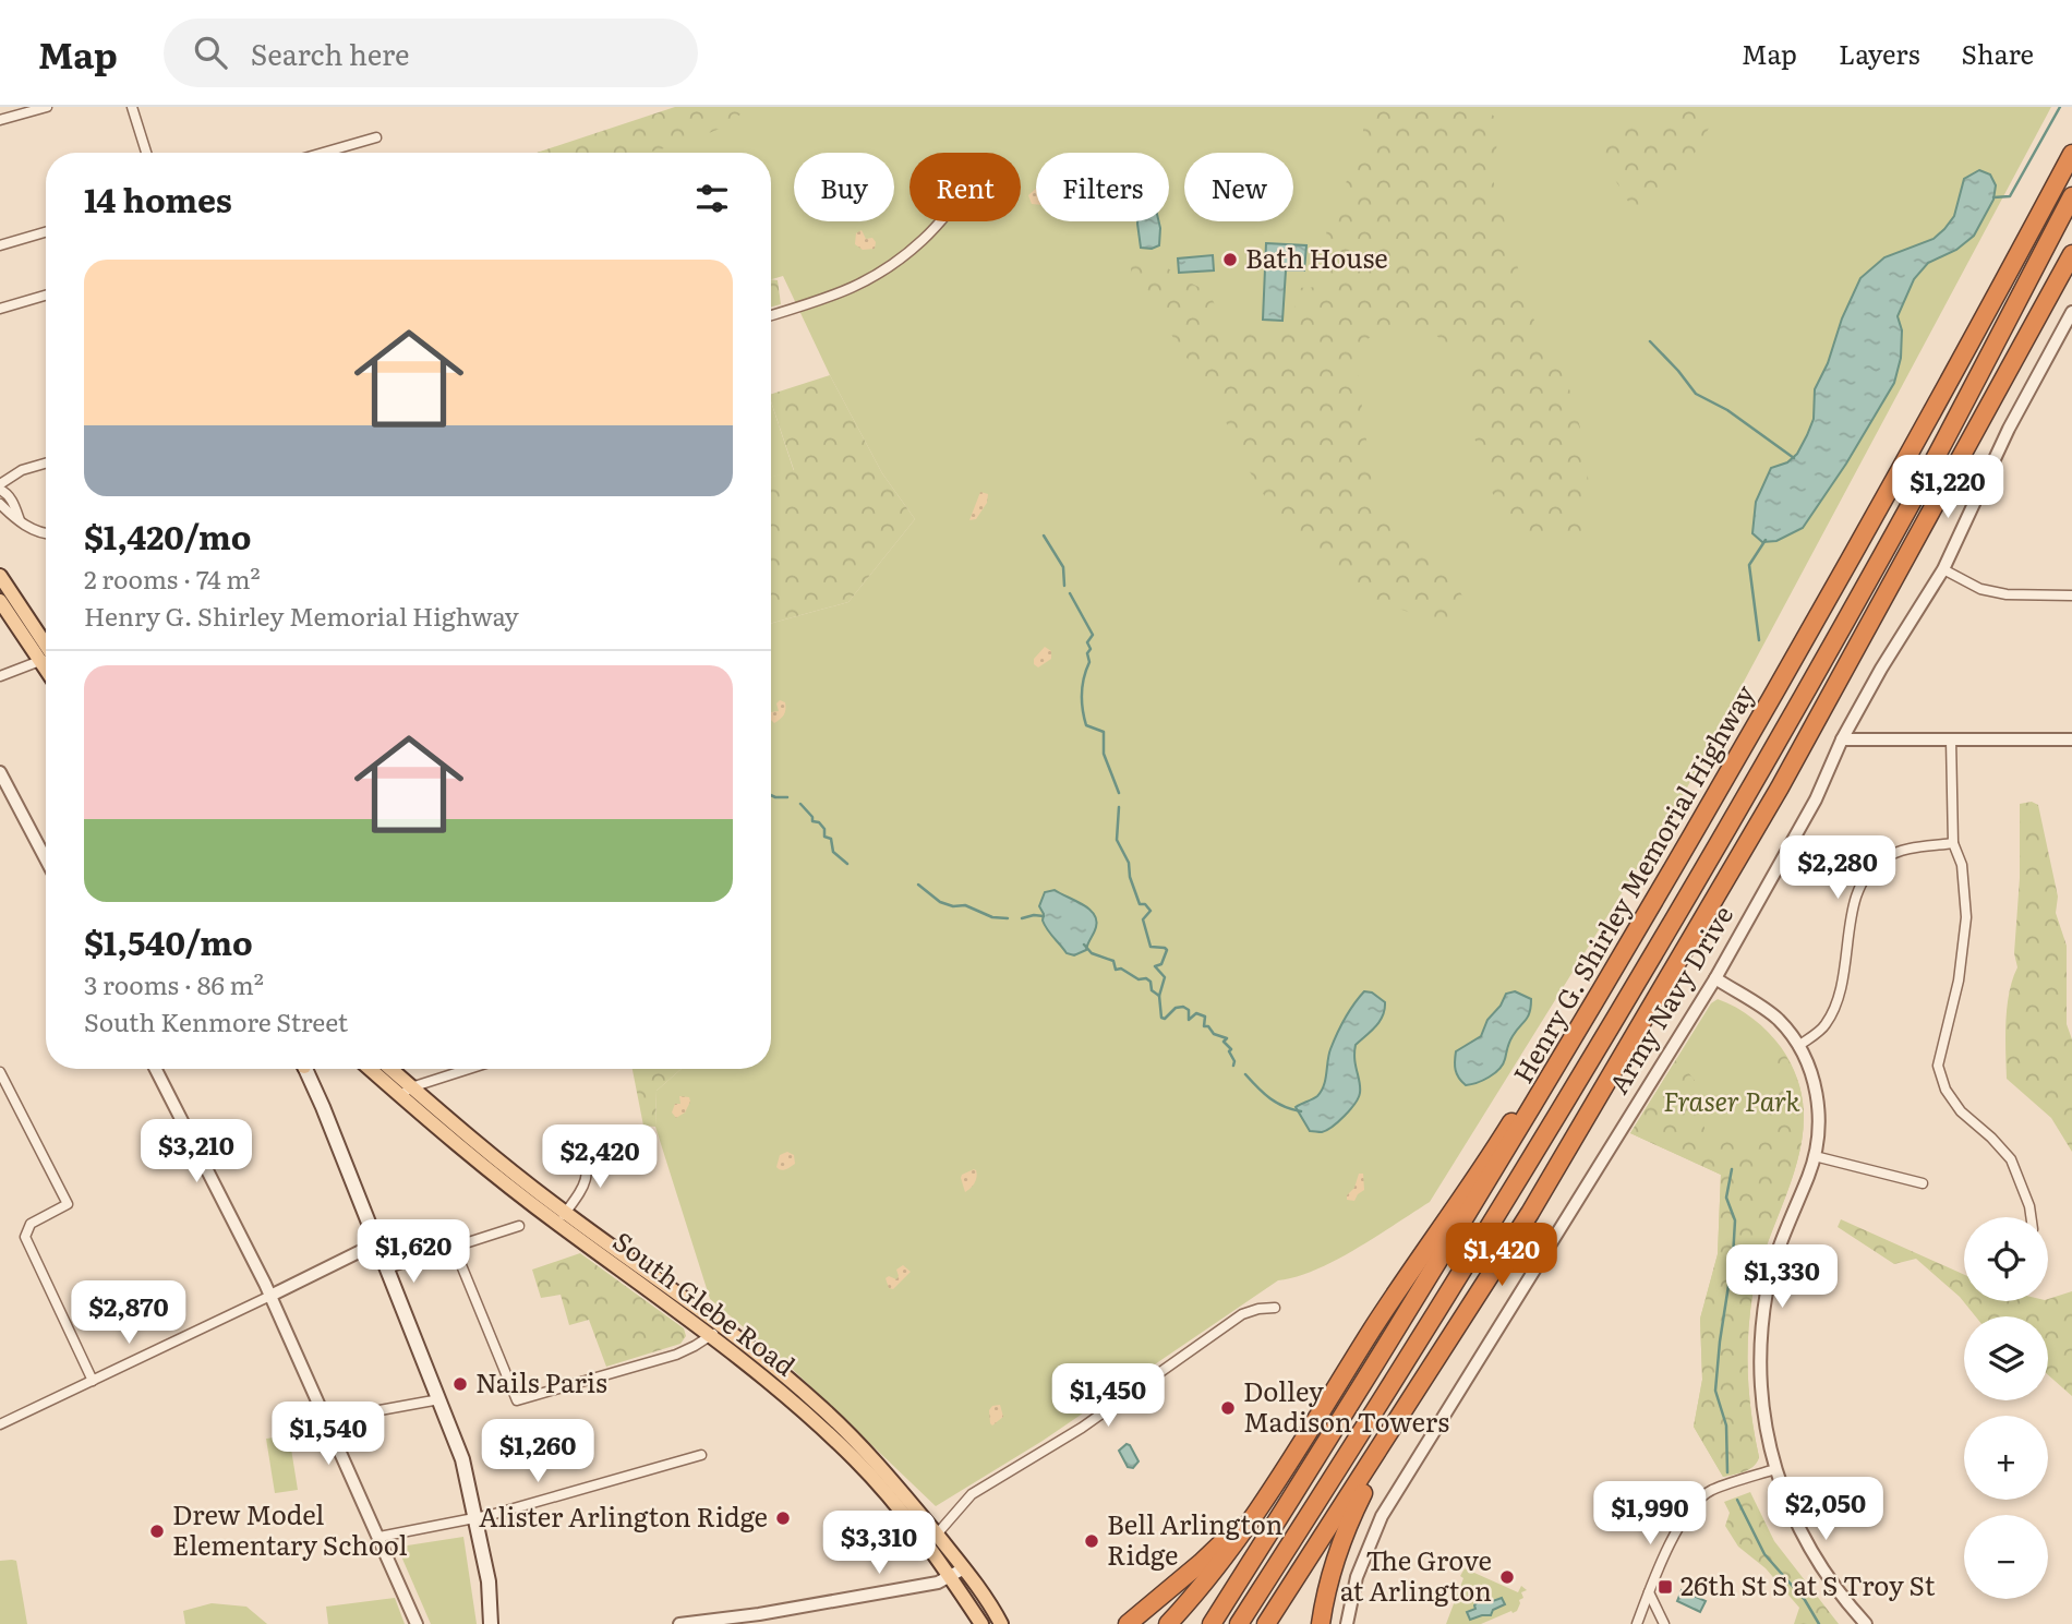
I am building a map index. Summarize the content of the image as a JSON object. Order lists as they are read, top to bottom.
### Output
{
  "streets": {
    "highway": ["Henry G. Shirley Memorial Highway"],
    "main road": ["South Glebe Road"],
    "street": ["Army Navy Drive"]
  },
  "parks": ["Fraser Park"],
  "places": {
    "other": [
      "Bath House",
      "Nails Paris",
      "Dolley Madison Towers",
      "Alister Arlington Ridge",
      "Drew Model Elementary School",
      "Bell Arlington Ridge",
      "The Grove at Arlington"
    ],
    "transit": ["26th St S at S Troy St"]
  },
  "page": {
    "header": "Map",
    "search": "Search here",
    "nav": ["Map", "Layers", "Share"],
    "chip": [
      "Buy",
      "Rent",
      "Filters",
      "New"
    ],
    "heading": "14 homes",
    "list": [
      {
        "name": "$1,420/mo",
        "note": "2 rooms · 74 m² · Henry G. Shirley Memorial Highway"
      },
      {
        "name": "$1,540/mo",
        "note": "3 rooms · 86 m² · South Kenmore Street"
      }
    ],
    "price": [
      "$1,220",
      "$2,280",
      "$3,210",
      "$2,420",
      "$1,620",
      "$1,420",
      "$1,330",
      "$2,870",
      "$1,450",
      "$1,540",
      "$1,260",
      "$2,050",
      "$1,990",
      "$3,310"
    ],
    "map_buttons": ["+", "−"]
  }
}
